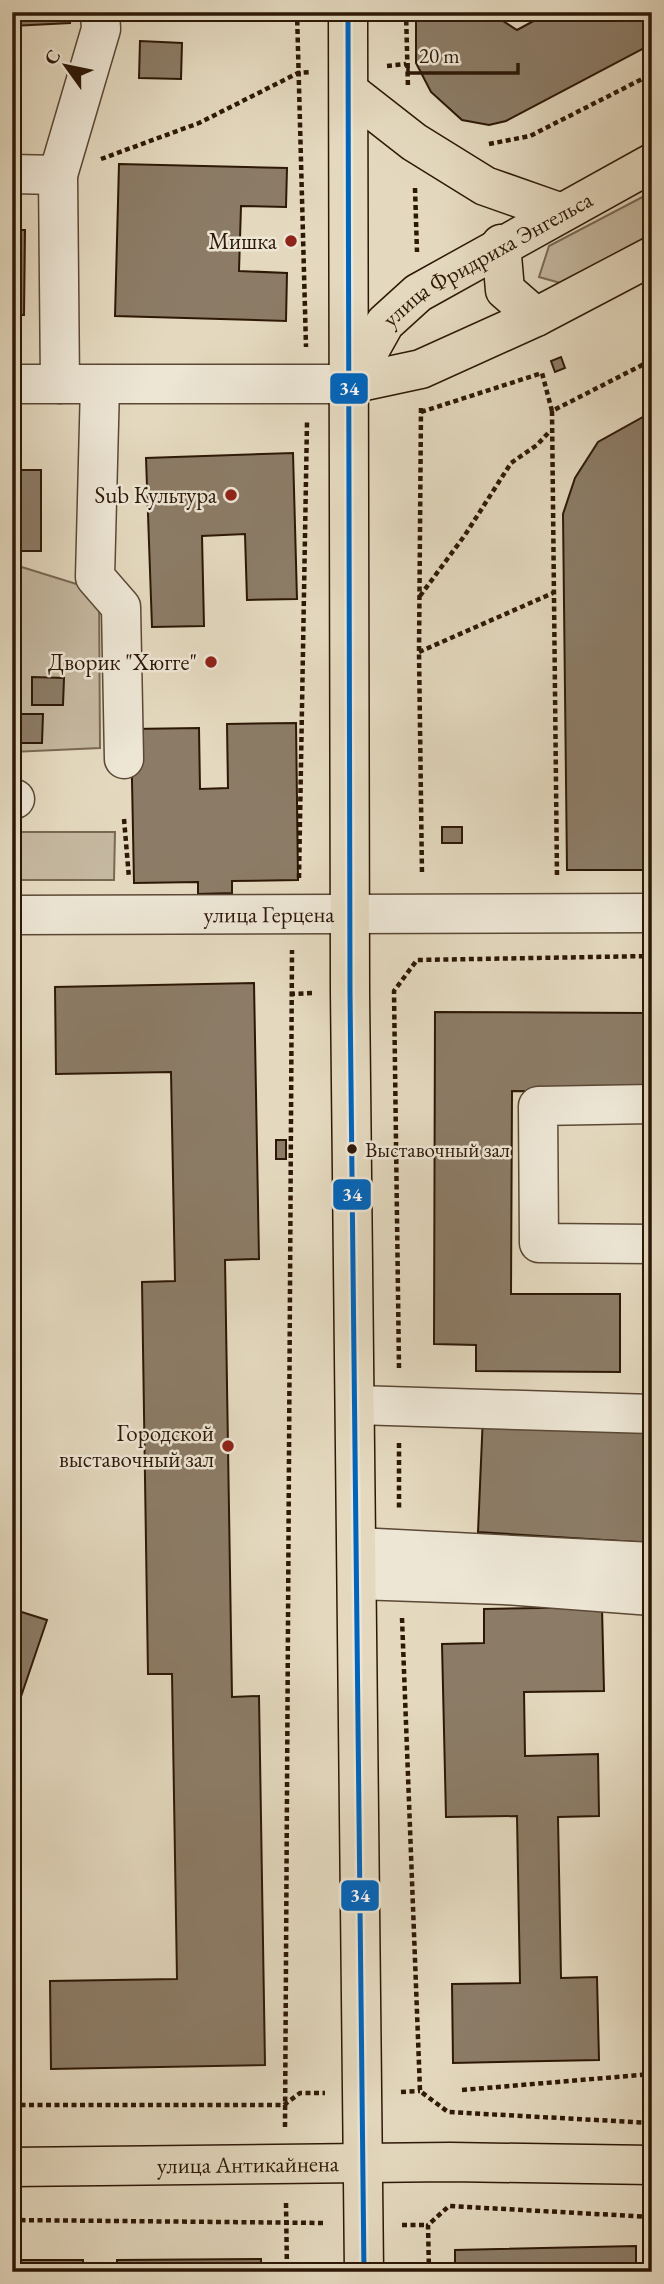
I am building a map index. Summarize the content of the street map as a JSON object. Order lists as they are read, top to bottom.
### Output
{
  "streets": {
    "main road": ["улица Фридриха Энгельса", "улица Антикайнена"],
    "street": ["улица Герцена"]
  },
  "places": [
    "Мишка",
    "Sub Культура",
    "Дворик \"Хюгге\"",
    "Выставочный зал",
    "Городской выставочный зал"
  ],
  "lines": ["transit line 34"],
  "scale_bar": "20 m",
  "north": "top left"
}
